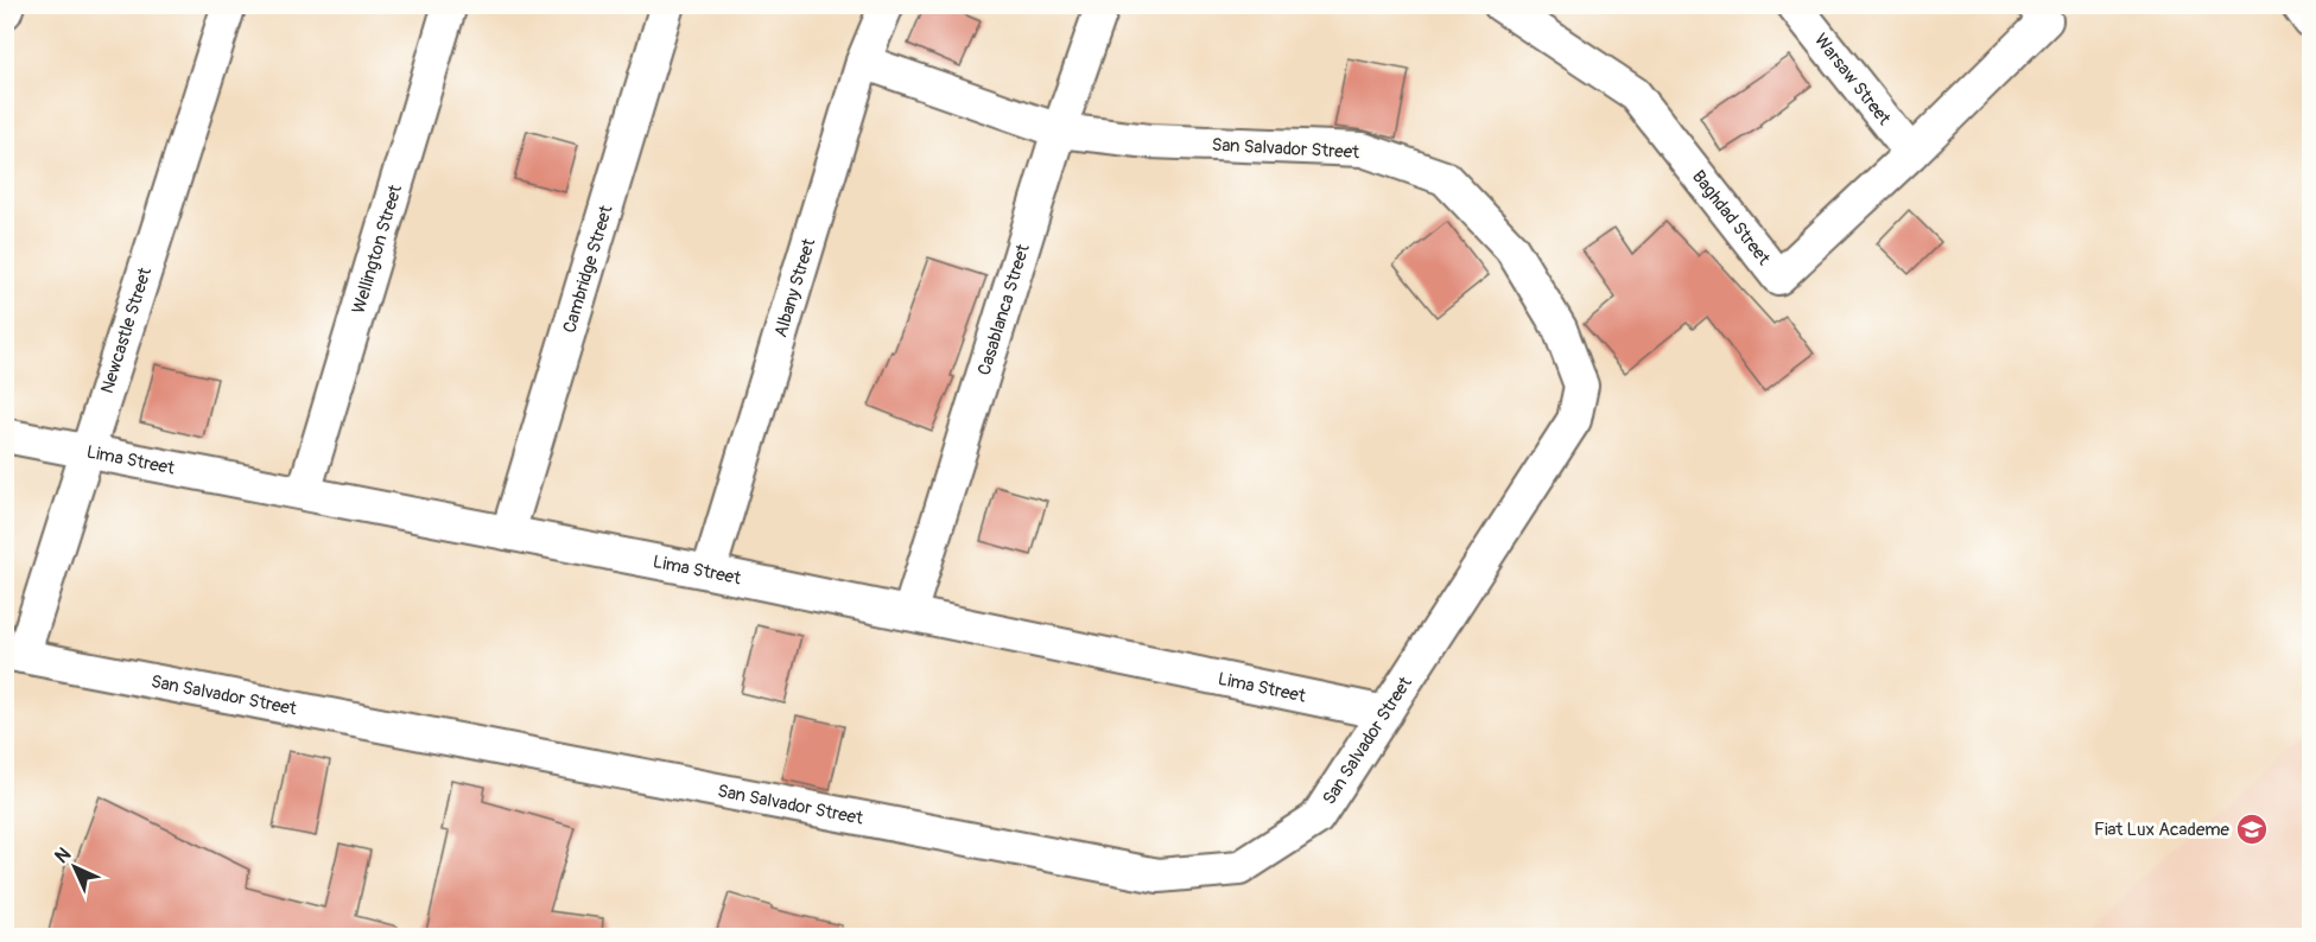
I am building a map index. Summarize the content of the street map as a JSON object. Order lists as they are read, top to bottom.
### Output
{
  "streets": {
    "street": [
      "Warsaw Street",
      "San Salvador Street",
      "Baghdad Street",
      "Wellington Street",
      "Cambridge Street",
      "Albany Street",
      "Casablanca Street",
      "Newcastle Street",
      "Lima Street"
    ]
  },
  "crossings": [
    ["Warsaw Street", "Baghdad Street"],
    ["San Salvador Street", "Albany Street"],
    ["San Salvador Street", "Casablanca Street"],
    ["San Salvador Street", "Newcastle Street"],
    ["San Salvador Street", "Lima Street"],
    ["Wellington Street", "Lima Street"],
    ["Cambridge Street", "Lima Street"],
    ["Albany Street", "Lima Street"],
    ["Casablanca Street", "Lima Street"],
    ["Newcastle Street", "Lima Street"]
  ],
  "places": {
    "school or university": ["Fiat Lux Academe"]
  },
  "north": "top left"
}
